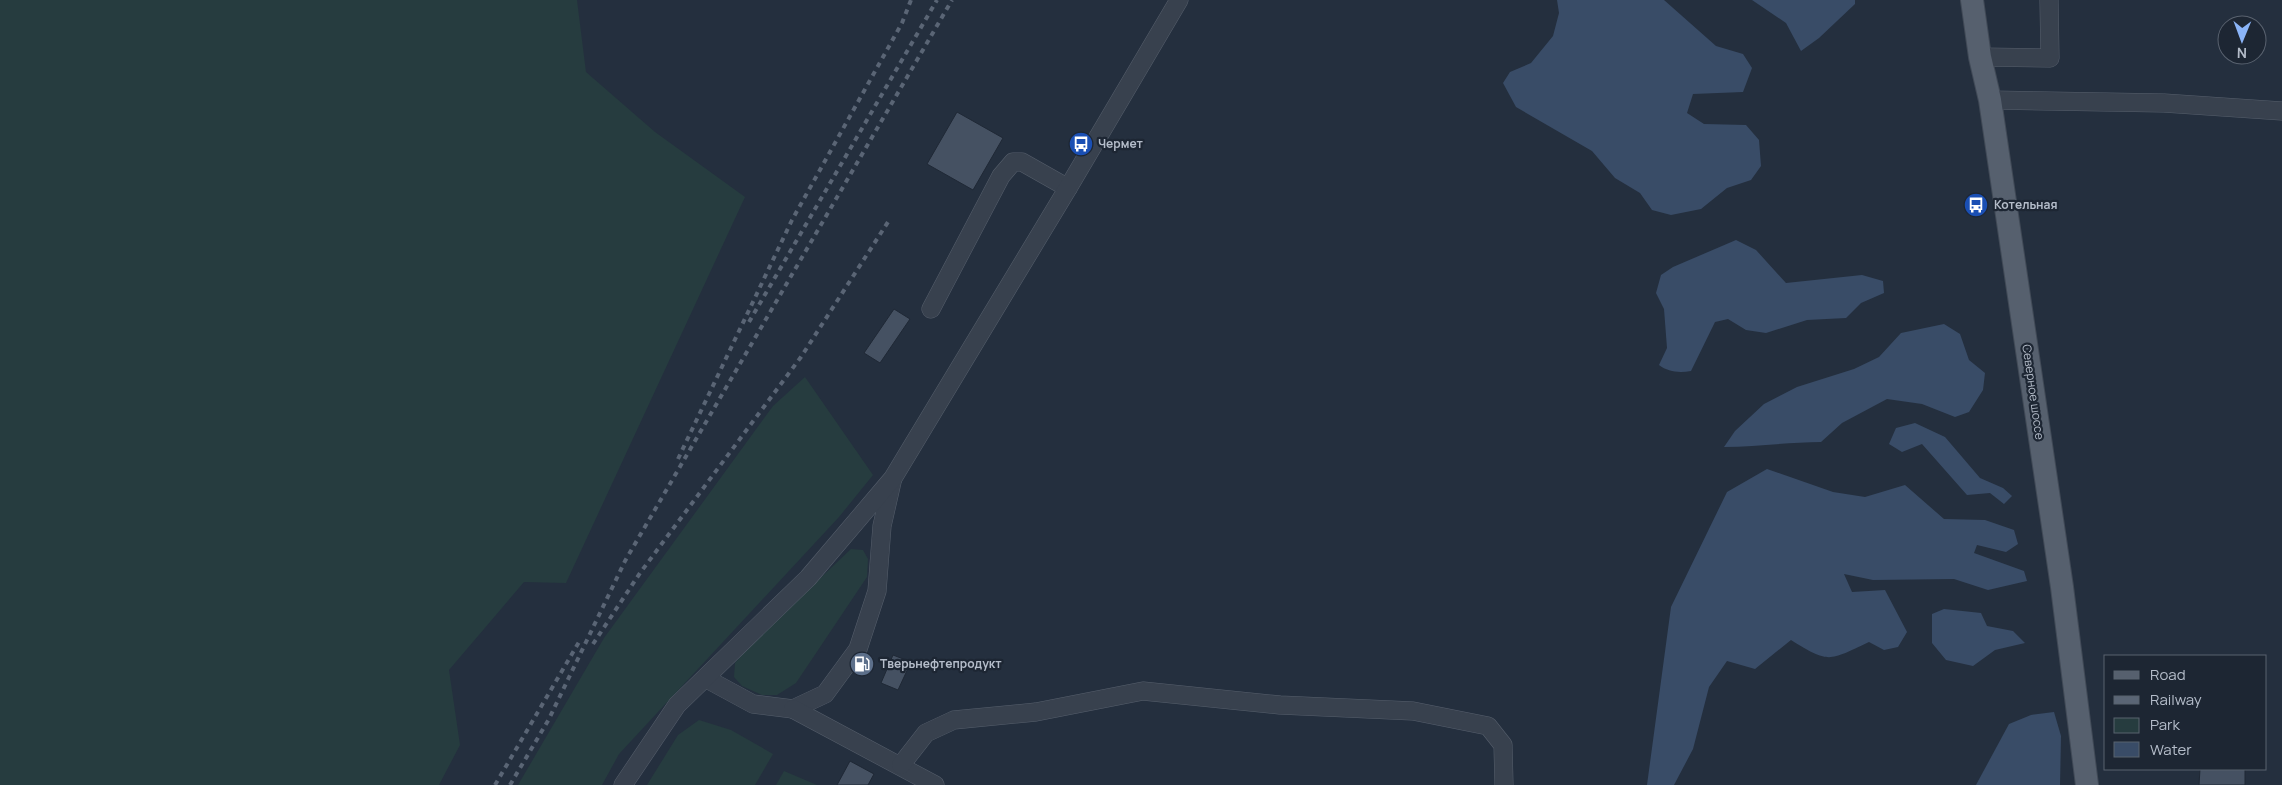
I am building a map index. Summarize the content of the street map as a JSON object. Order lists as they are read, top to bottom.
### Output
{
  "streets": {
    "main road": ["Северное шоссе"]
  },
  "places": {
    "bus stop": ["Чермет", "Котельная"],
    "fuel station": ["Тверьнефтепродукт"]
  },
  "legend": [
    "Road",
    "Railway",
    "Park",
    "Water"
  ],
  "north": "bottom"
}
